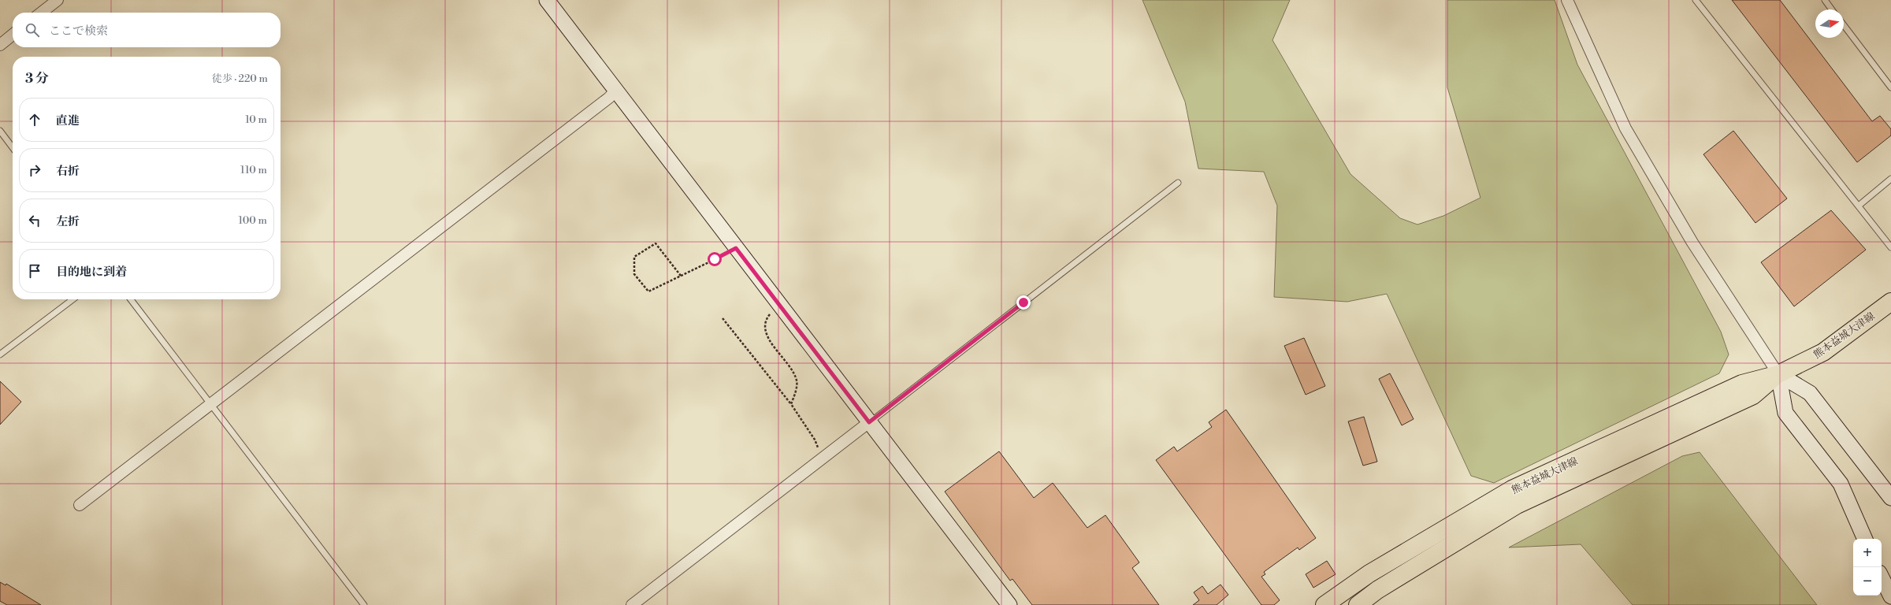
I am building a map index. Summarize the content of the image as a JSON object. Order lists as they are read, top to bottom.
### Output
{
  "streets": {
    "main road": ["熊本益城大津線"]
  },
  "north": "right",
  "page": {
    "search": "ここで検索",
    "heading": ["3 分", "徒歩 · 220 m"],
    "list": [
      ["直進", "10 m"],
      ["右折", "110 m"],
      ["左折", "100 m"],
      "目的地に到着"
    ],
    "map_buttons": ["+", "−"]
  }
}
